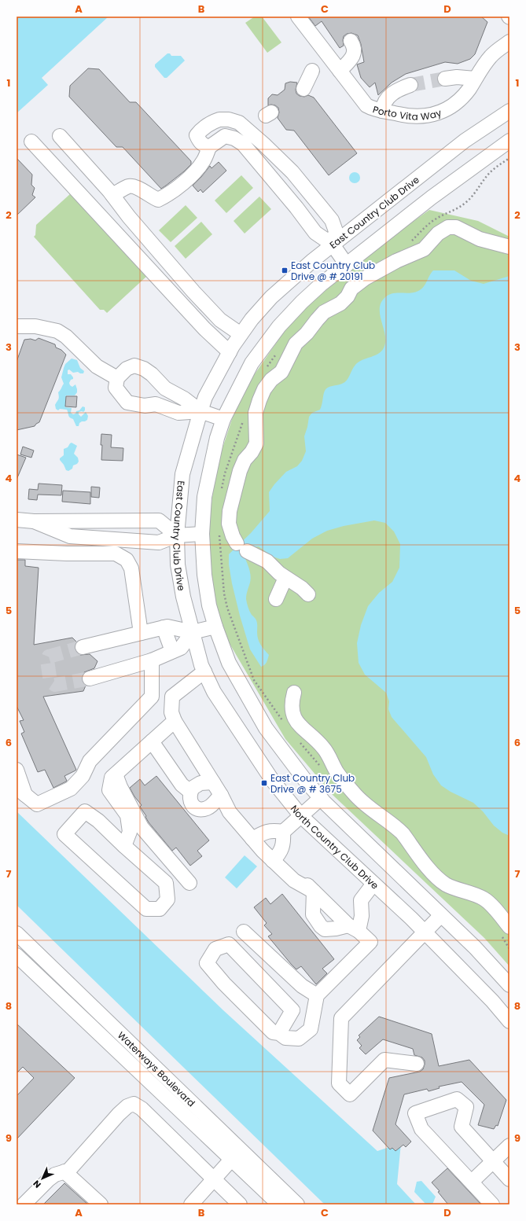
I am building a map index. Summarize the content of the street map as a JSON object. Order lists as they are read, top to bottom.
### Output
{
  "streets": {
    "street": [
      "Porto Vita Way",
      "East Country Club Drive",
      "North Country Club Drive",
      "Waterways Boulevard"
    ]
  },
  "crossings": [
    ["East Country Club Drive", "North Country Club Drive"]
  ],
  "places": {
    "transit": ["East Country Club Drive @ # 20191", "East Country Club Drive @ # 3675"]
  },
  "north": "bottom left",
  "grid": {
    "columns": [
      "A",
      "B",
      "C",
      "D"
    ],
    "rows": [
      "1",
      "2",
      "3",
      "4",
      "5",
      "6",
      "7",
      "8",
      "9"
    ]
  }
}
